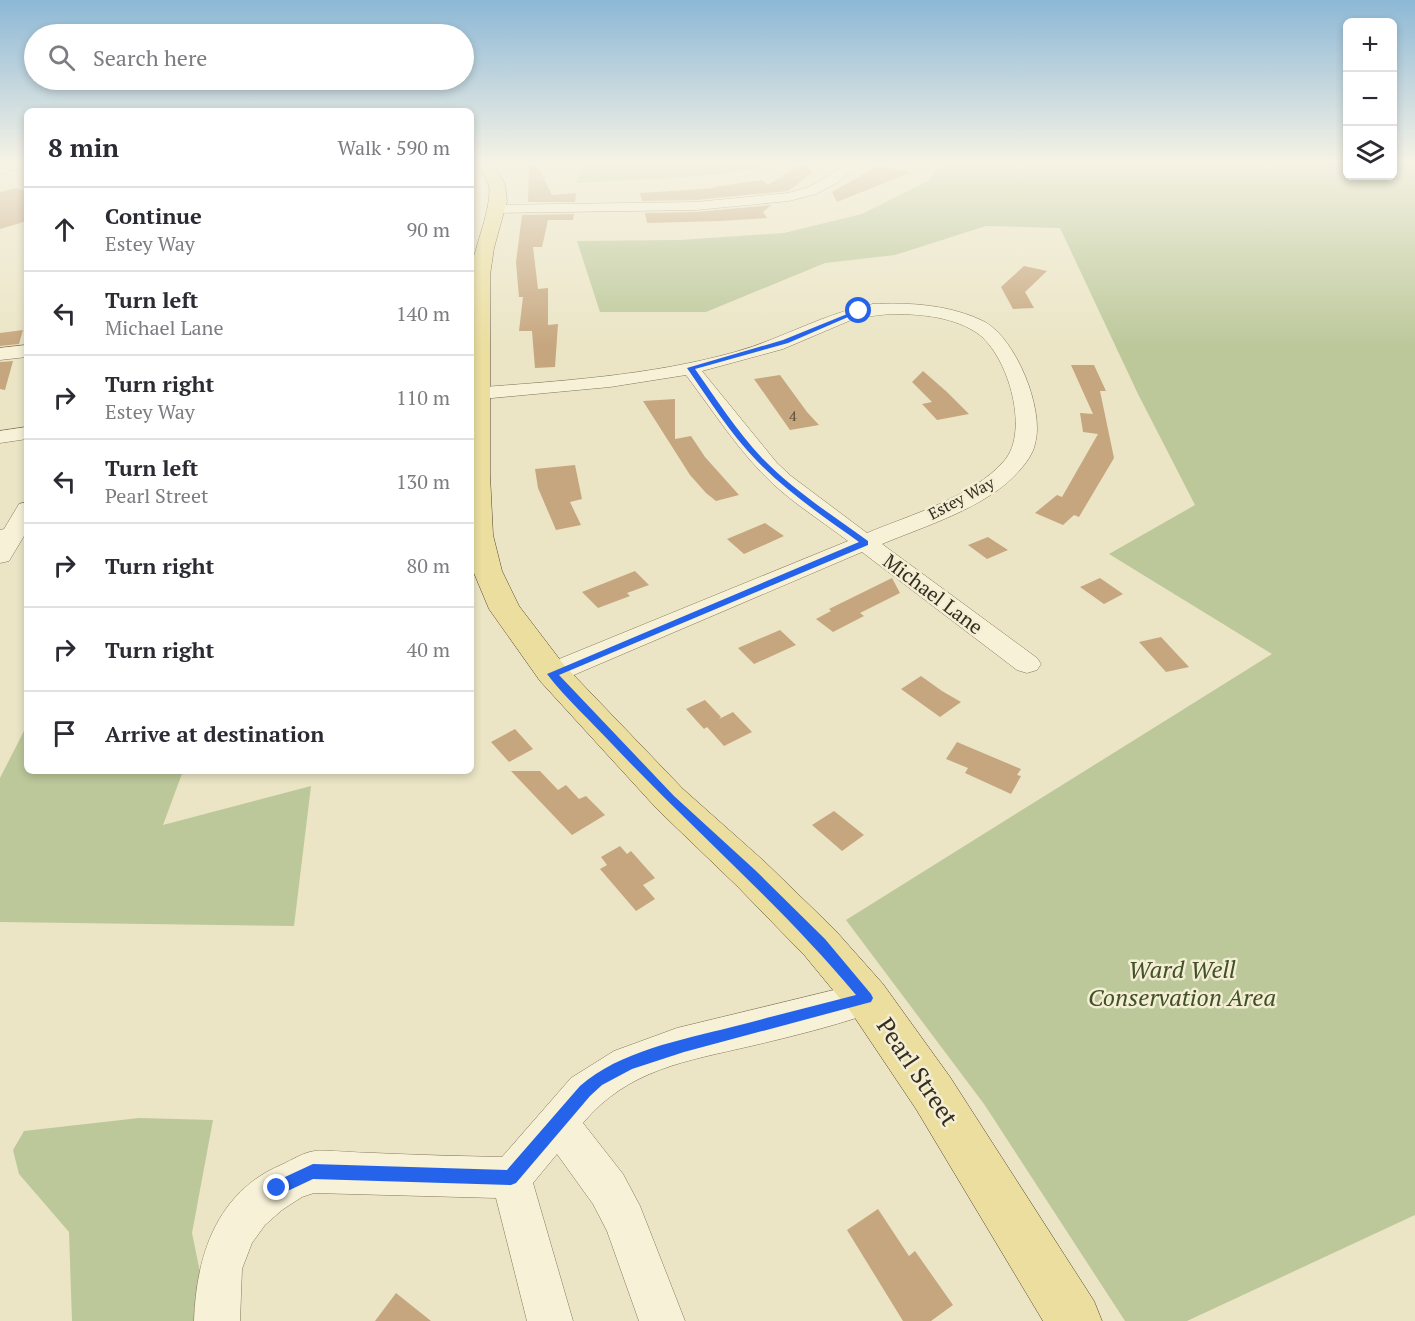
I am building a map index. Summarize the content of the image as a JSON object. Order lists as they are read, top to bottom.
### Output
{
  "streets": {
    "main road": ["Pearl Street"],
    "street": ["Estey Way", "Michael Lane"]
  },
  "crossings": [
    ["Estey Way", "Michael Lane"],
    ["Estey Way", "Pearl Street"]
  ],
  "parks": ["Ward Well Conservation Area"],
  "house_numbers": ["4"],
  "page": {
    "map_buttons": ["+", "−"],
    "search": "Search here",
    "heading": ["8 min", "Walk · 590 m"],
    "list": [
      ["Continue", "Estey Way", "90 m"],
      ["Turn left", "Michael Lane", "140 m"],
      ["Turn right", "Estey Way", "110 m"],
      ["Turn left", "Pearl Street", "130 m"],
      ["Turn right", "80 m"],
      ["Turn right", "40 m"],
      "Arrive at destination"
    ]
  }
}
